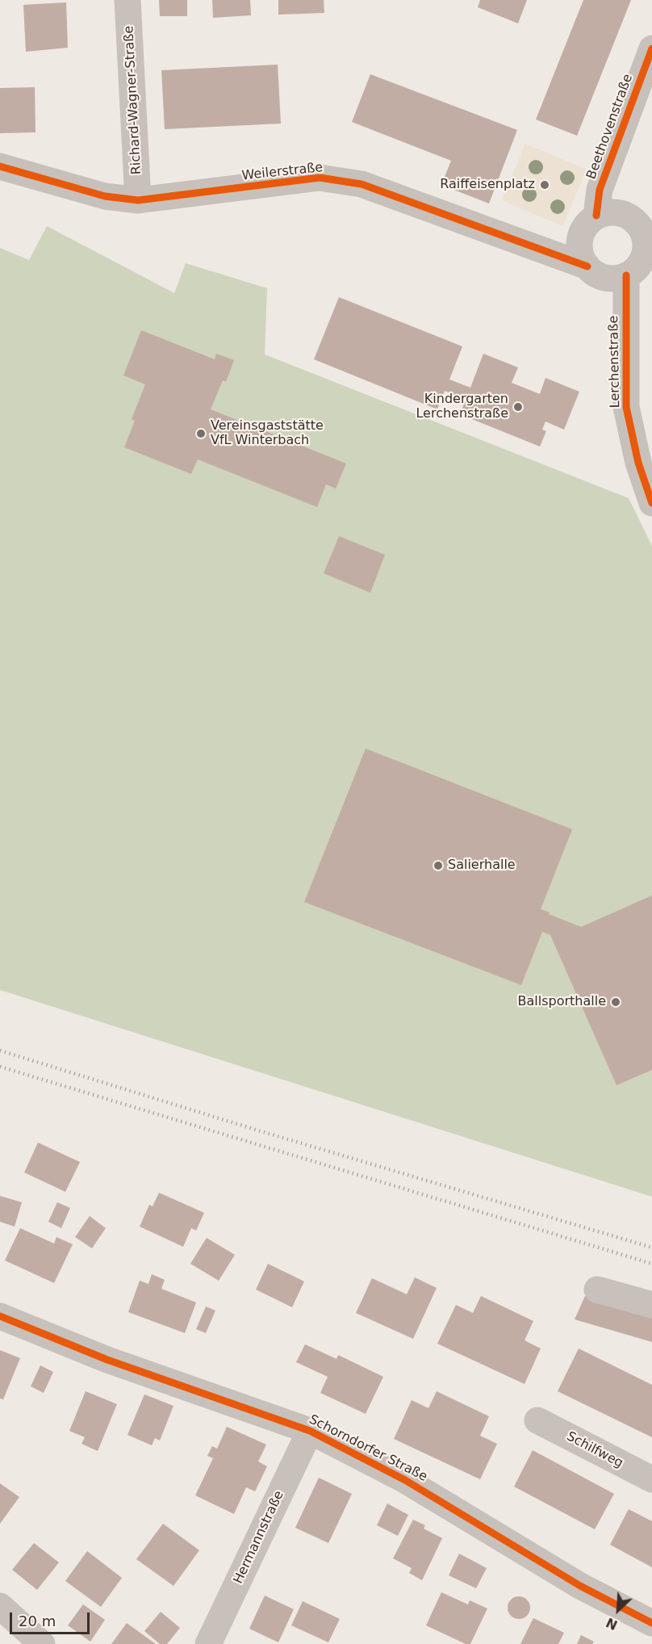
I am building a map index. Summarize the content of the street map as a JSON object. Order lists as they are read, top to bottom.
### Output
{
  "streets": {
    "street": [
      "Richard-Wagner-Straße",
      "Beethovenstraße",
      "Weilerstraße",
      "Lerchenstraße",
      "Schorndorfer Straße",
      "Schilfweg",
      "Hermannstraße"
    ]
  },
  "crossings": [
    ["Richard-Wagner-Straße", "Weilerstraße"],
    ["Beethovenstraße", "Weilerstraße"],
    ["Beethovenstraße", "Lerchenstraße"],
    ["Weilerstraße", "Lerchenstraße"],
    ["Schorndorfer Straße", "Hermannstraße"]
  ],
  "places": [
    "Raiffeisenplatz",
    "Kindergarten Lerchenstraße",
    "Vereinsgaststätte VfL Winterbach",
    "Salierhalle",
    "Ballsporthalle"
  ],
  "scale_bar": "20 m",
  "north": "bottom left"
}
